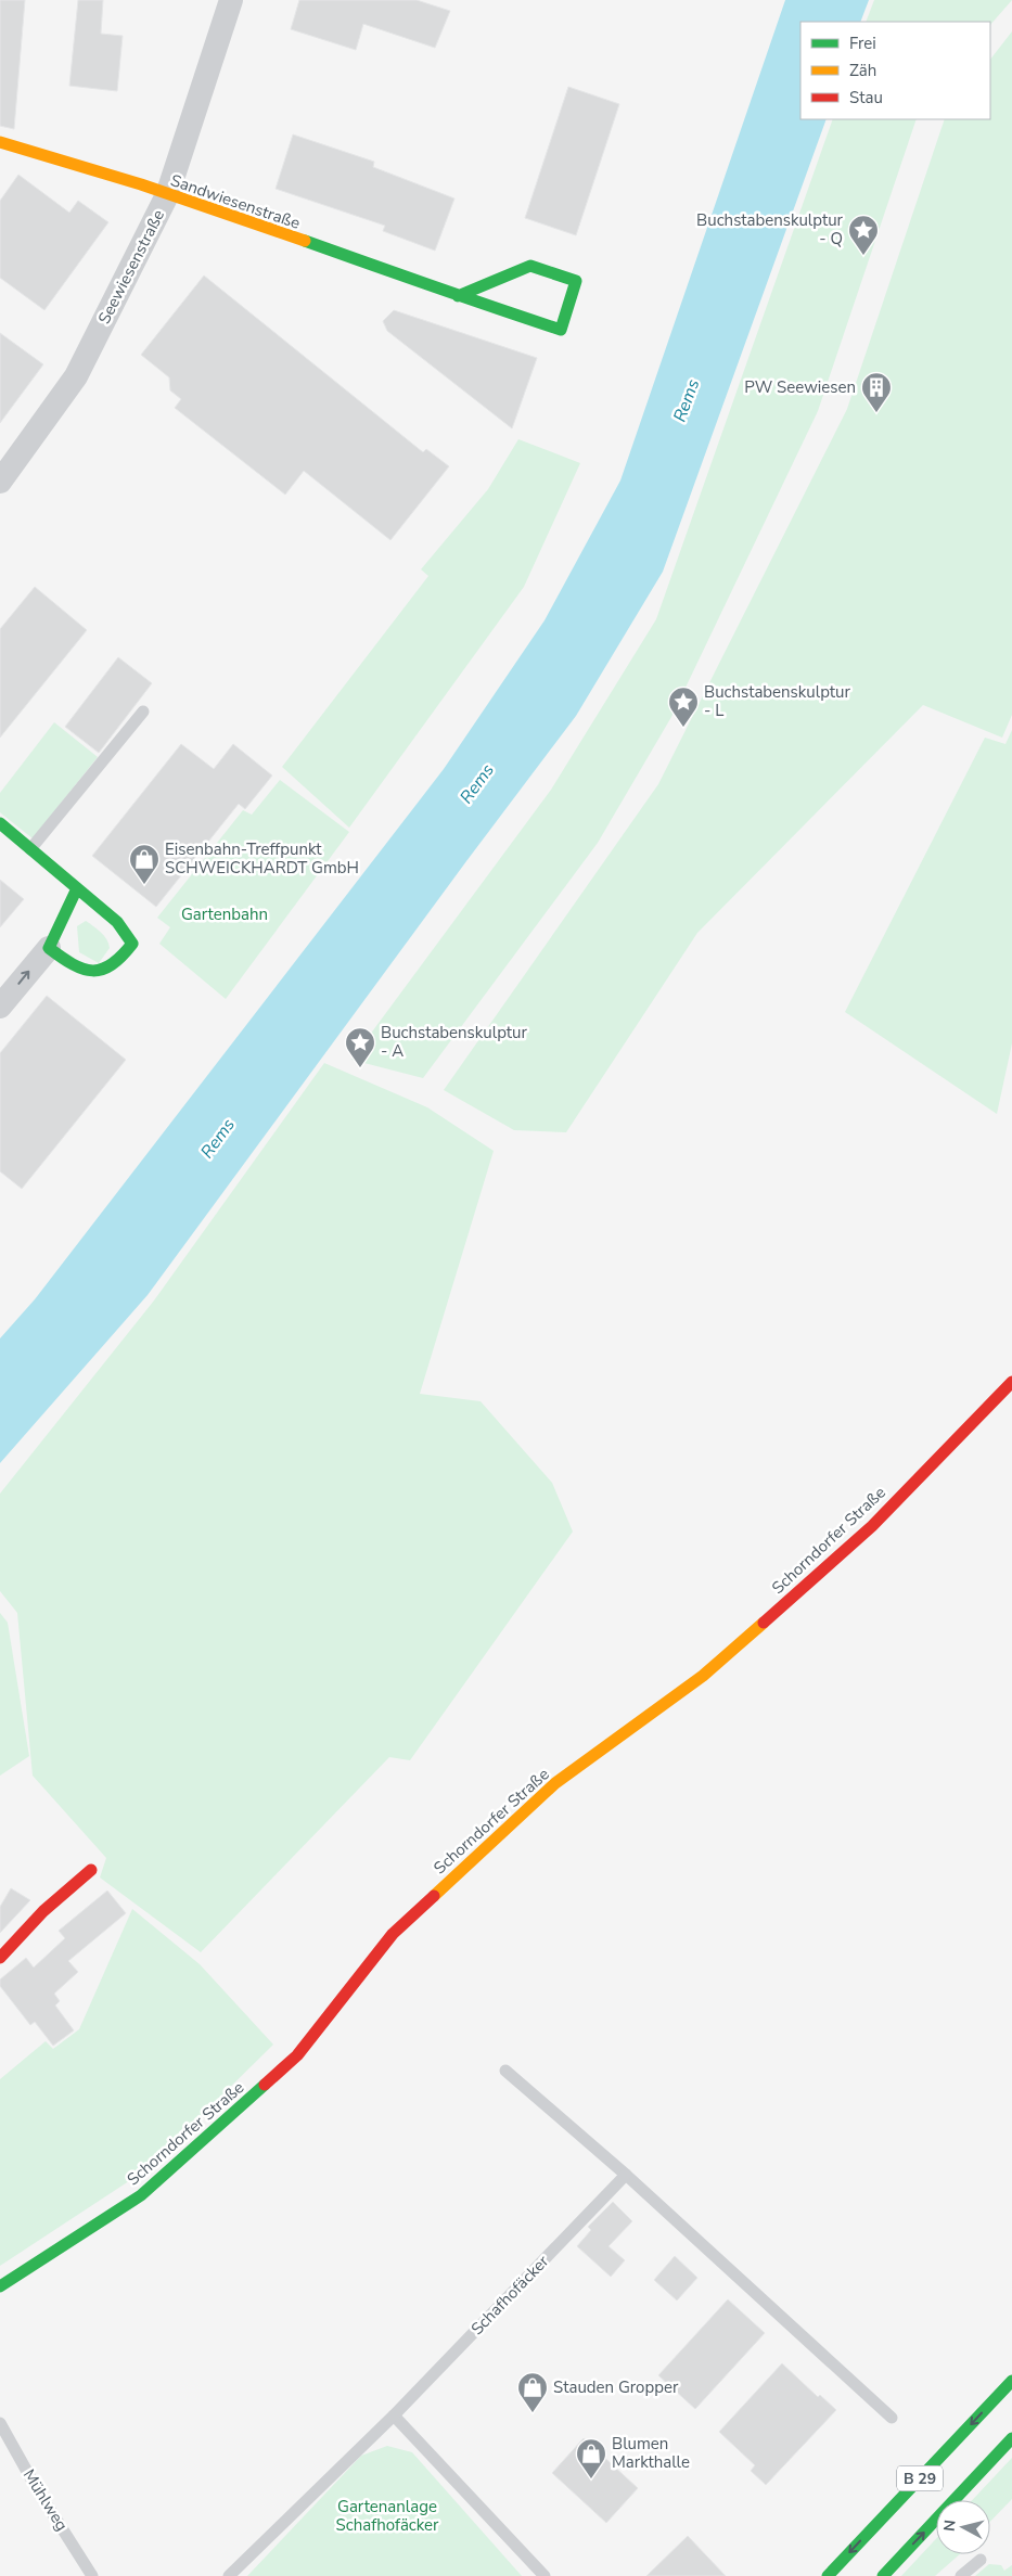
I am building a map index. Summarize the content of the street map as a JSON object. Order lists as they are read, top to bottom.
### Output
{
  "streets": {
    "main road": ["Sandwiesenstraße", "Schorndorfer Straße", "B 29"],
    "street": ["Seewiesenstraße"],
    "lane": ["Schafhofäcker", "Mühlweg"]
  },
  "crossings": [
    ["Sandwiesenstraße", "Seewiesenstraße"]
  ],
  "water": ["Rems"],
  "parks": ["Gartenbahn", "Gartenanlage Schafhofäcker"],
  "places": {
    "place": ["Buchstabenskulptur - Q", "Buchstabenskulptur - L", "Buchstabenskulptur - A"],
    "building": ["PW Seewiesen"],
    "shop": ["Eisenbahn-Treffpunkt SCHWEICKHARDT GmbH", "Stauden Gropper", "Blumen Markthalle"]
  },
  "legend": ["Frei", "Zäh", "Stau"],
  "north": "left"
}
